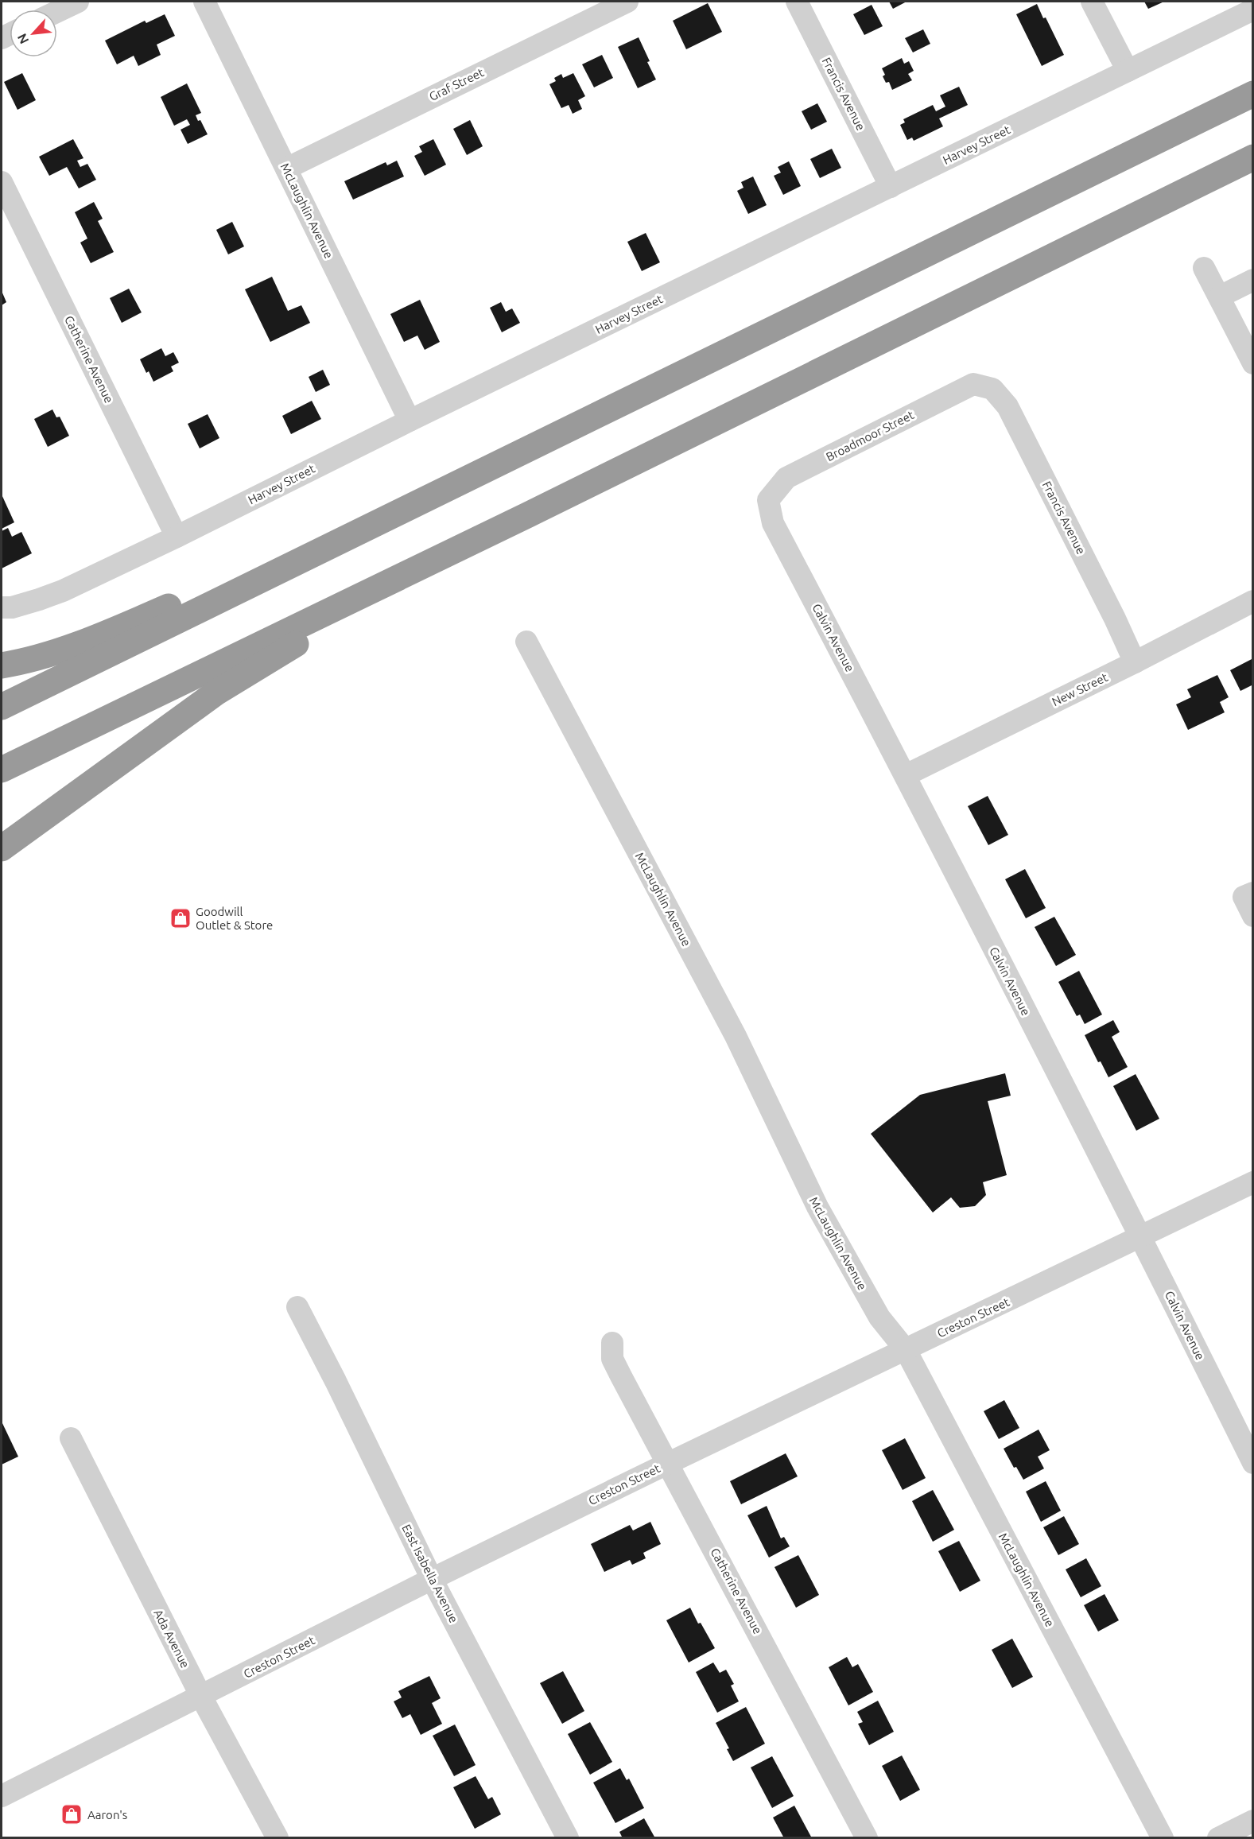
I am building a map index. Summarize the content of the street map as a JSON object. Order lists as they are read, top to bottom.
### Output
{
  "streets": {
    "street": [
      "Graf Street",
      "Francis Avenue",
      "Harvey Street",
      "McLaughlin Avenue",
      "Catherine Avenue",
      "Broadmoor Street",
      "Calvin Avenue",
      "New Street",
      "Creston Street",
      "East Isabella Avenue",
      "Ada Avenue"
    ]
  },
  "crossings": [
    ["Graf Street", "McLaughlin Avenue"],
    ["Francis Avenue", "Harvey Street"],
    ["Francis Avenue", "Broadmoor Street"],
    ["Francis Avenue", "New Street"],
    ["Harvey Street", "McLaughlin Avenue"],
    ["Harvey Street", "Catherine Avenue"],
    ["McLaughlin Avenue", "Creston Street"],
    ["Catherine Avenue", "Creston Street"],
    ["Broadmoor Street", "Calvin Avenue"],
    ["Calvin Avenue", "New Street"],
    ["Calvin Avenue", "Creston Street"],
    ["Creston Street", "East Isabella Avenue"],
    ["Creston Street", "Ada Avenue"]
  ],
  "places": {
    "shop": ["Goodwill Outlet & Store", "Aaron's"]
  },
  "north": "bottom left"
}
